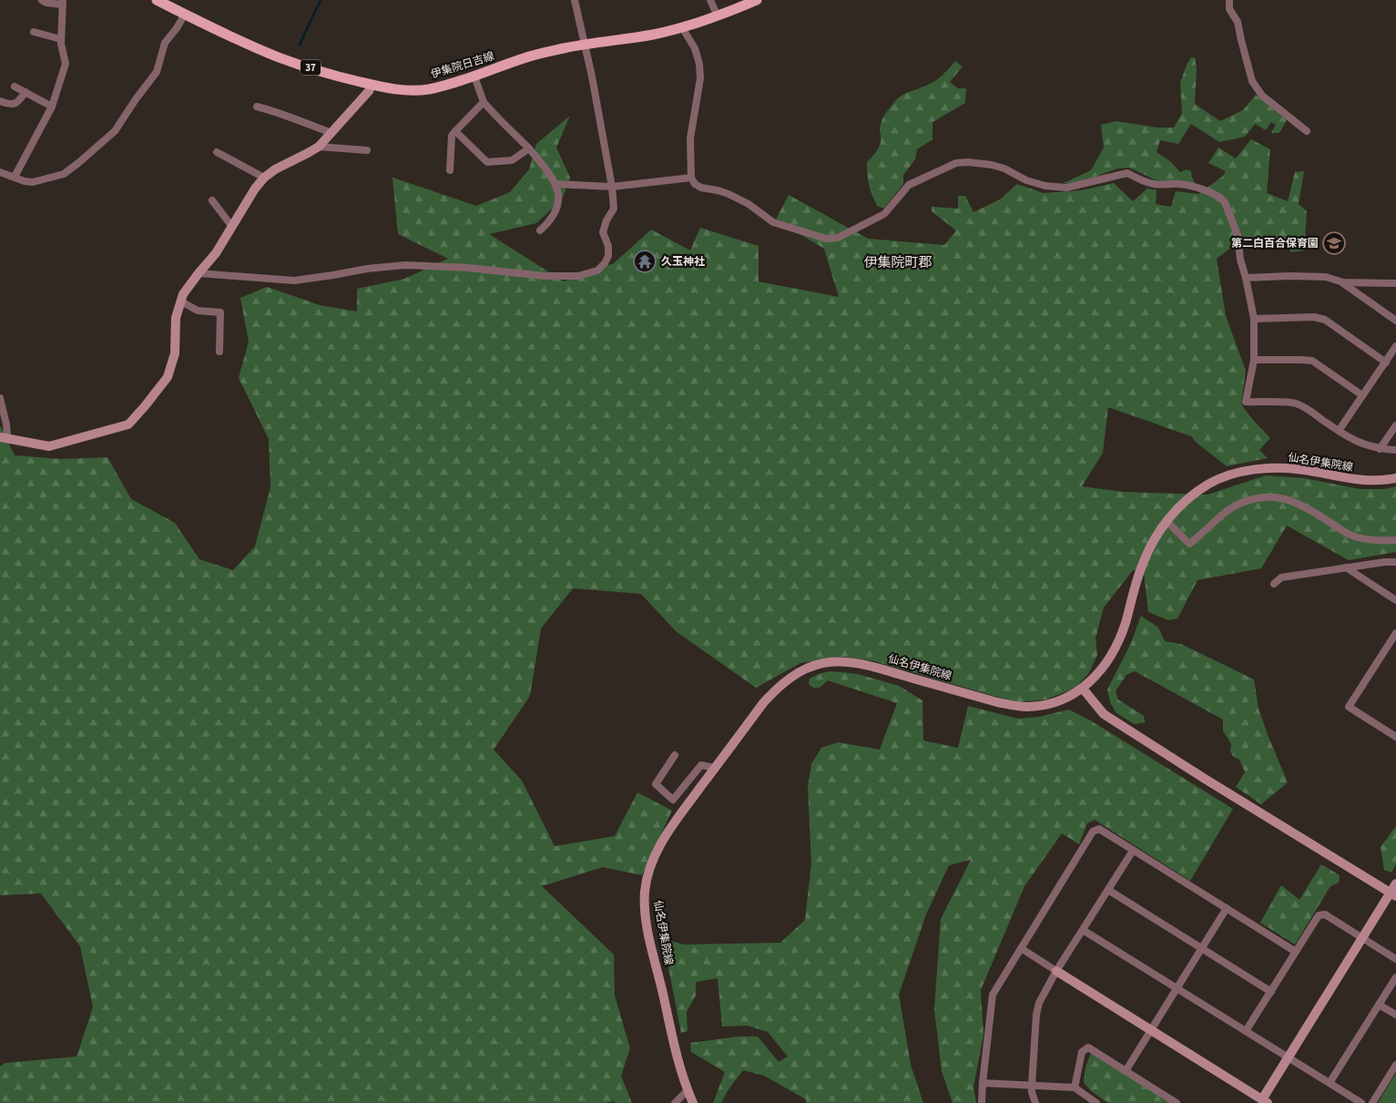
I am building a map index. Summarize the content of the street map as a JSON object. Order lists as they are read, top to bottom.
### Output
{
  "streets": {
    "main road": ["伊集院日吉線", "37"],
    "street": ["仙名伊集院線"]
  },
  "districts": ["伊集院町郡"],
  "places": {
    "school or university": ["第二白百合保育園"],
    "temple": ["久玉神社"]
  }
}
